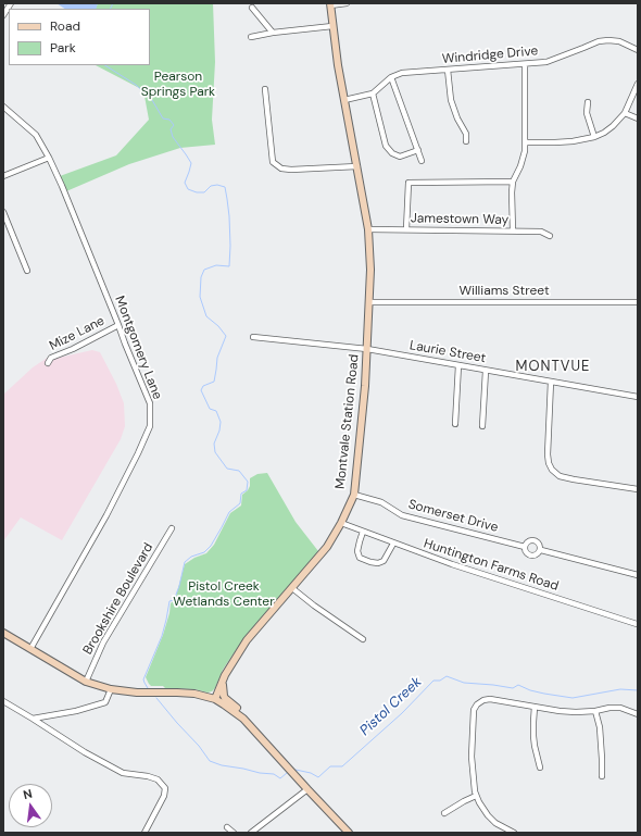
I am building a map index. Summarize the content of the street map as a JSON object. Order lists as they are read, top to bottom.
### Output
{
  "streets": {
    "street": [
      "Windridge Drive",
      "Jamestown Way",
      "Williams Street",
      "Mize Lane",
      "Montgomery Lane",
      "Laurie Street",
      "Montvale Station Road",
      "Somerset Drive",
      "Huntington Farms Road",
      "Brookshire Boulevard"
    ]
  },
  "crossings": [
    ["Windridge Drive", "Montvale Station Road"],
    ["Jamestown Way", "Montvale Station Road"],
    ["Williams Street", "Montvale Station Road"],
    ["Mize Lane", "Montgomery Lane"],
    ["Laurie Street", "Montvale Station Road"],
    ["Montvale Station Road", "Somerset Drive"],
    ["Montvale Station Road", "Huntington Farms Road"]
  ],
  "districts": ["MONTVUE"],
  "water": ["Pistol Creek"],
  "parks": ["Pearson Springs Park", "Pistol Creek Wetlands Center"],
  "legend": ["Road", "Park"],
  "north": "top"
}
